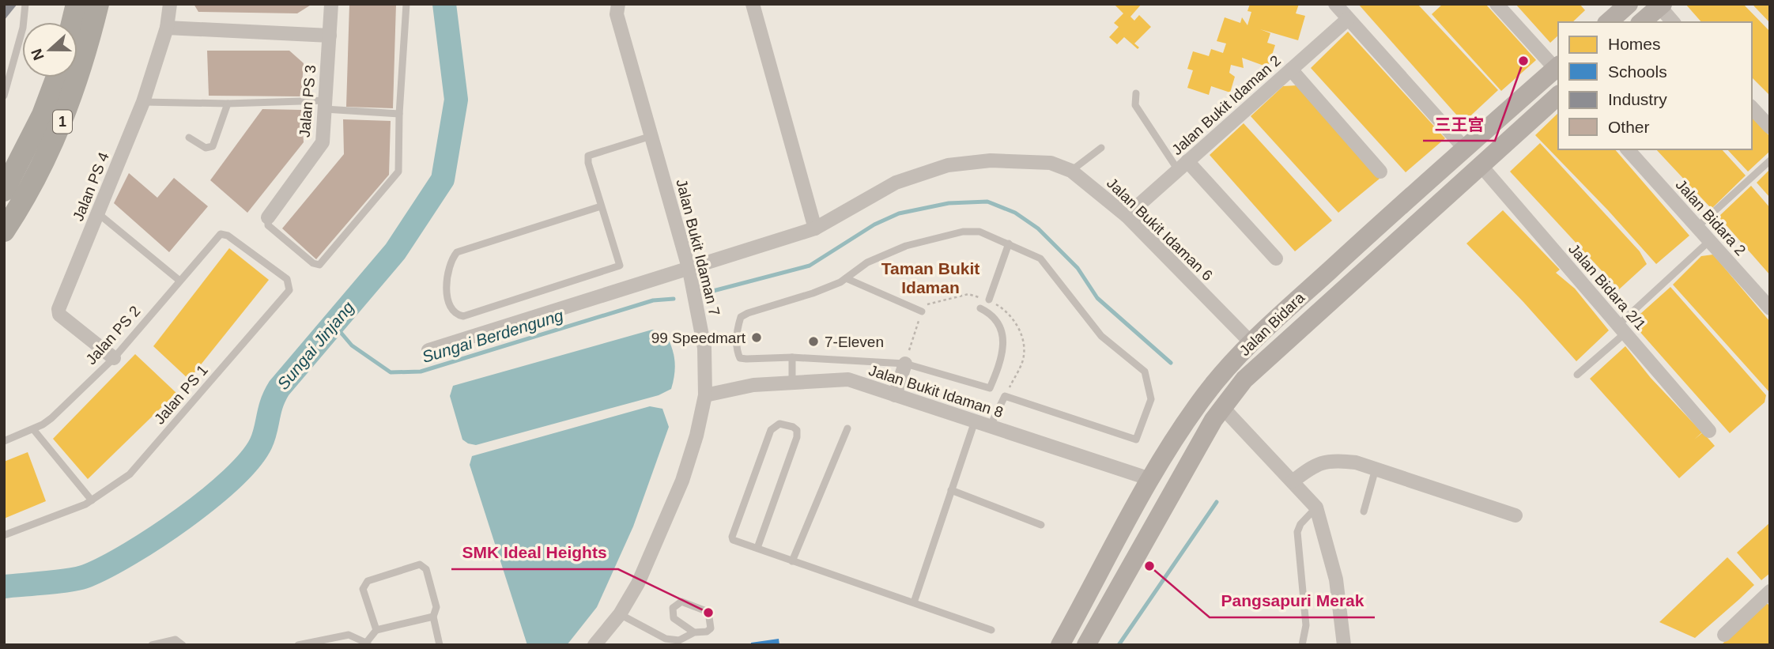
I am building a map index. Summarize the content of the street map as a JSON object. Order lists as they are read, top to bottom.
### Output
{
  "streets": {
    "highway": ["1"],
    "main road": ["Jalan Bidara"],
    "street": [
      "Jalan PS 3",
      "Jalan Bukit Idaman 2",
      "Jalan PS 4",
      "Jalan Bidara 2",
      "Jalan Bukit Idaman 6",
      "Jalan Bukit Idaman 7",
      "Jalan Bidara 2/1",
      "Jalan Bukit Idaman 8"
    ],
    "lane": ["Jalan PS 2", "Jalan PS 1"]
  },
  "crossings": [
    ["Jalan Bukit Idaman 2", "Jalan Bukit Idaman 6"],
    ["Jalan PS 4", "Jalan PS 2"],
    ["Jalan Bukit Idaman 6", "Jalan Bukit Idaman 7"],
    ["Jalan Bukit Idaman 6", "Jalan Bidara"],
    ["Jalan Bukit Idaman 7", "Jalan Bukit Idaman 8"],
    ["Jalan Bidara 2/1", "Jalan Bidara"],
    ["Jalan Bidara", "Jalan Bukit Idaman 8"],
    ["Jalan PS 2", "Jalan PS 1"]
  ],
  "districts": ["Taman Bukit Idaman"],
  "water": ["Sungai Berdengung", "Sungai Jinjang"],
  "places": [
    "三王宫",
    "99 Speedmart",
    "7-Eleven",
    "Pangsapuri Merak",
    "SMK Ideal Heights"
  ],
  "legend": [
    "Homes",
    "Schools",
    "Industry",
    "Other"
  ],
  "north": "left"
}
